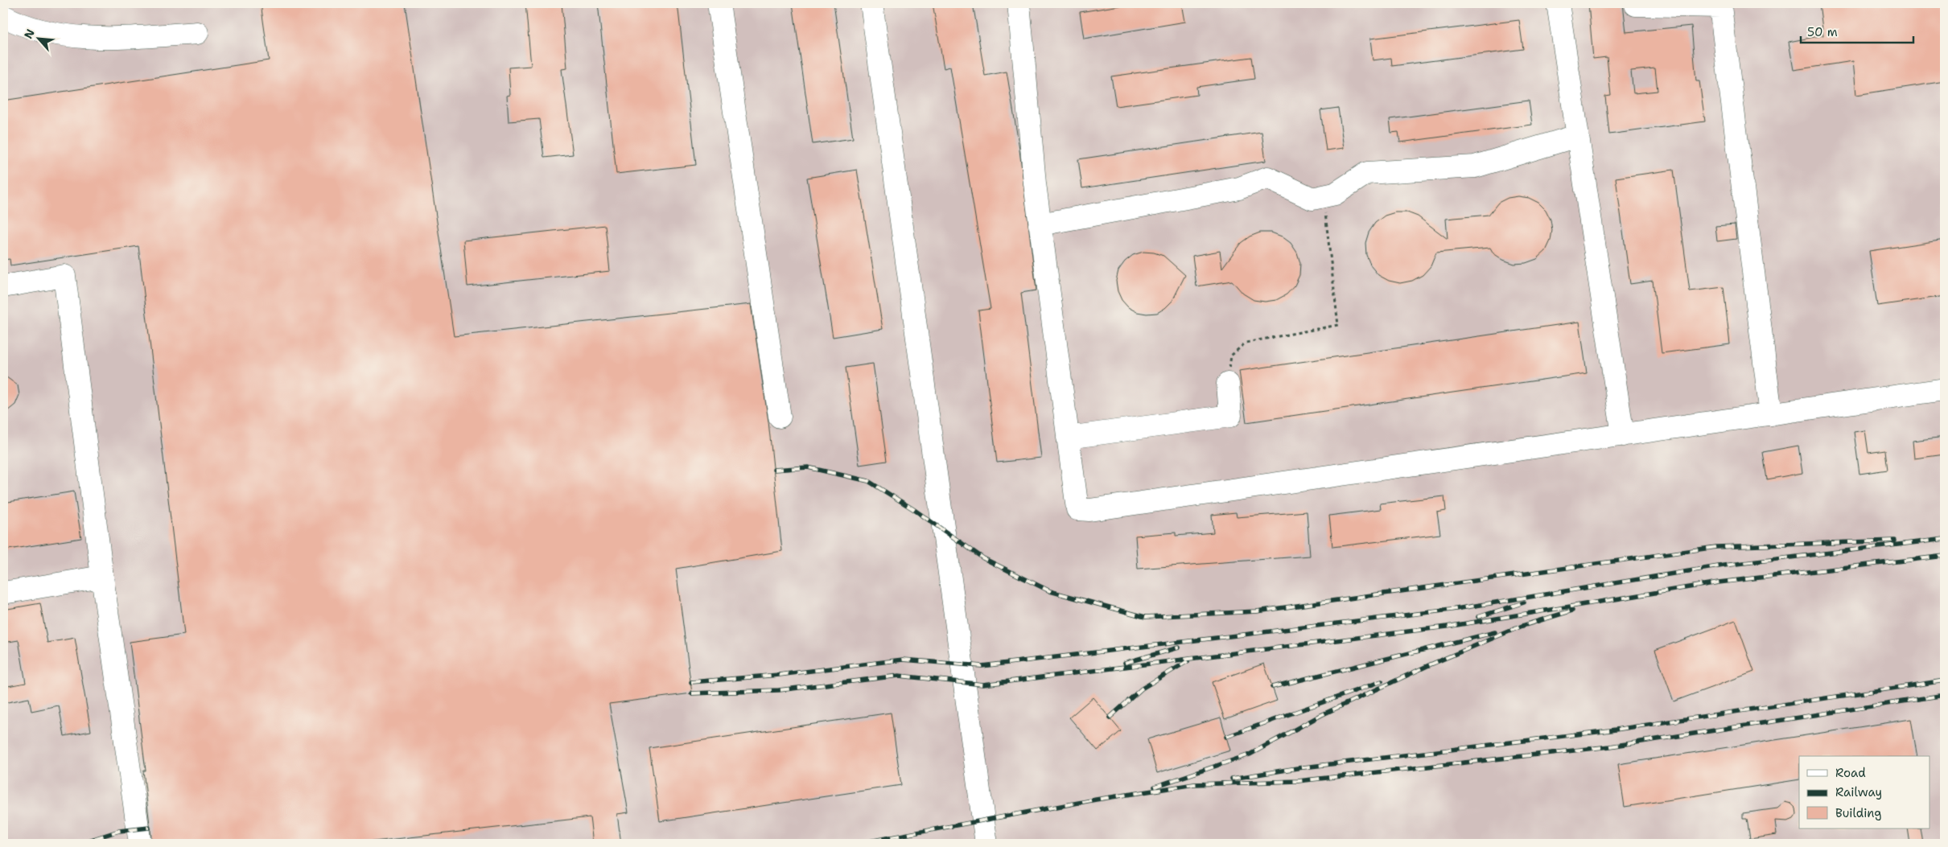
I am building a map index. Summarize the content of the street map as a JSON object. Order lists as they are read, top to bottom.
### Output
{
  "legend": ["Road", "Railway", "Building"],
  "scale_bar": "50 m",
  "north": "top left"
}
